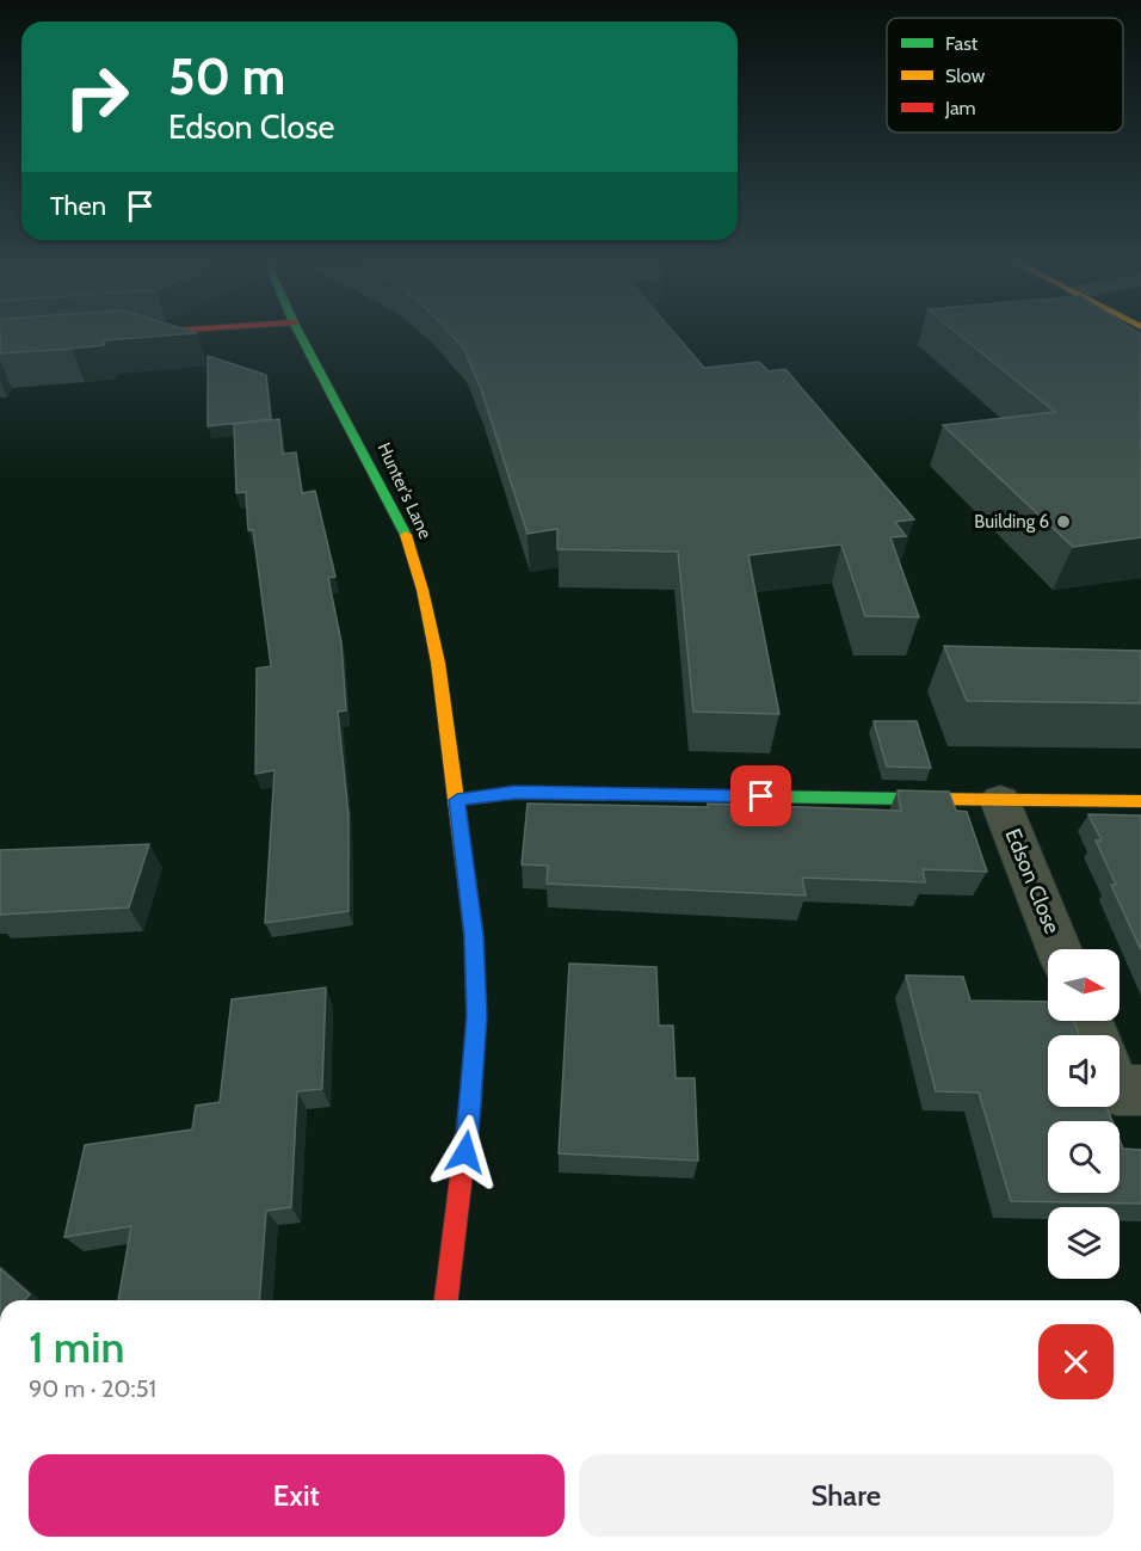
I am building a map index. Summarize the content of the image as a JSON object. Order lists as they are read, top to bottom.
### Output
{
  "streets": {
    "street": ["Hunter's Lane", "Edson Close"]
  },
  "crossings": [
    ["Hunter's Lane", "Edson Close"]
  ],
  "places": ["Building 6"],
  "legend": ["Fast", "Slow", "Jam"],
  "north": "right",
  "page": {
    "turn": ["50 m", "Edson Close"],
    "then": "Then",
    "heading": ["1 min", "90 m · 20:51"],
    "buttons": ["Exit", "Share"]
  }
}
